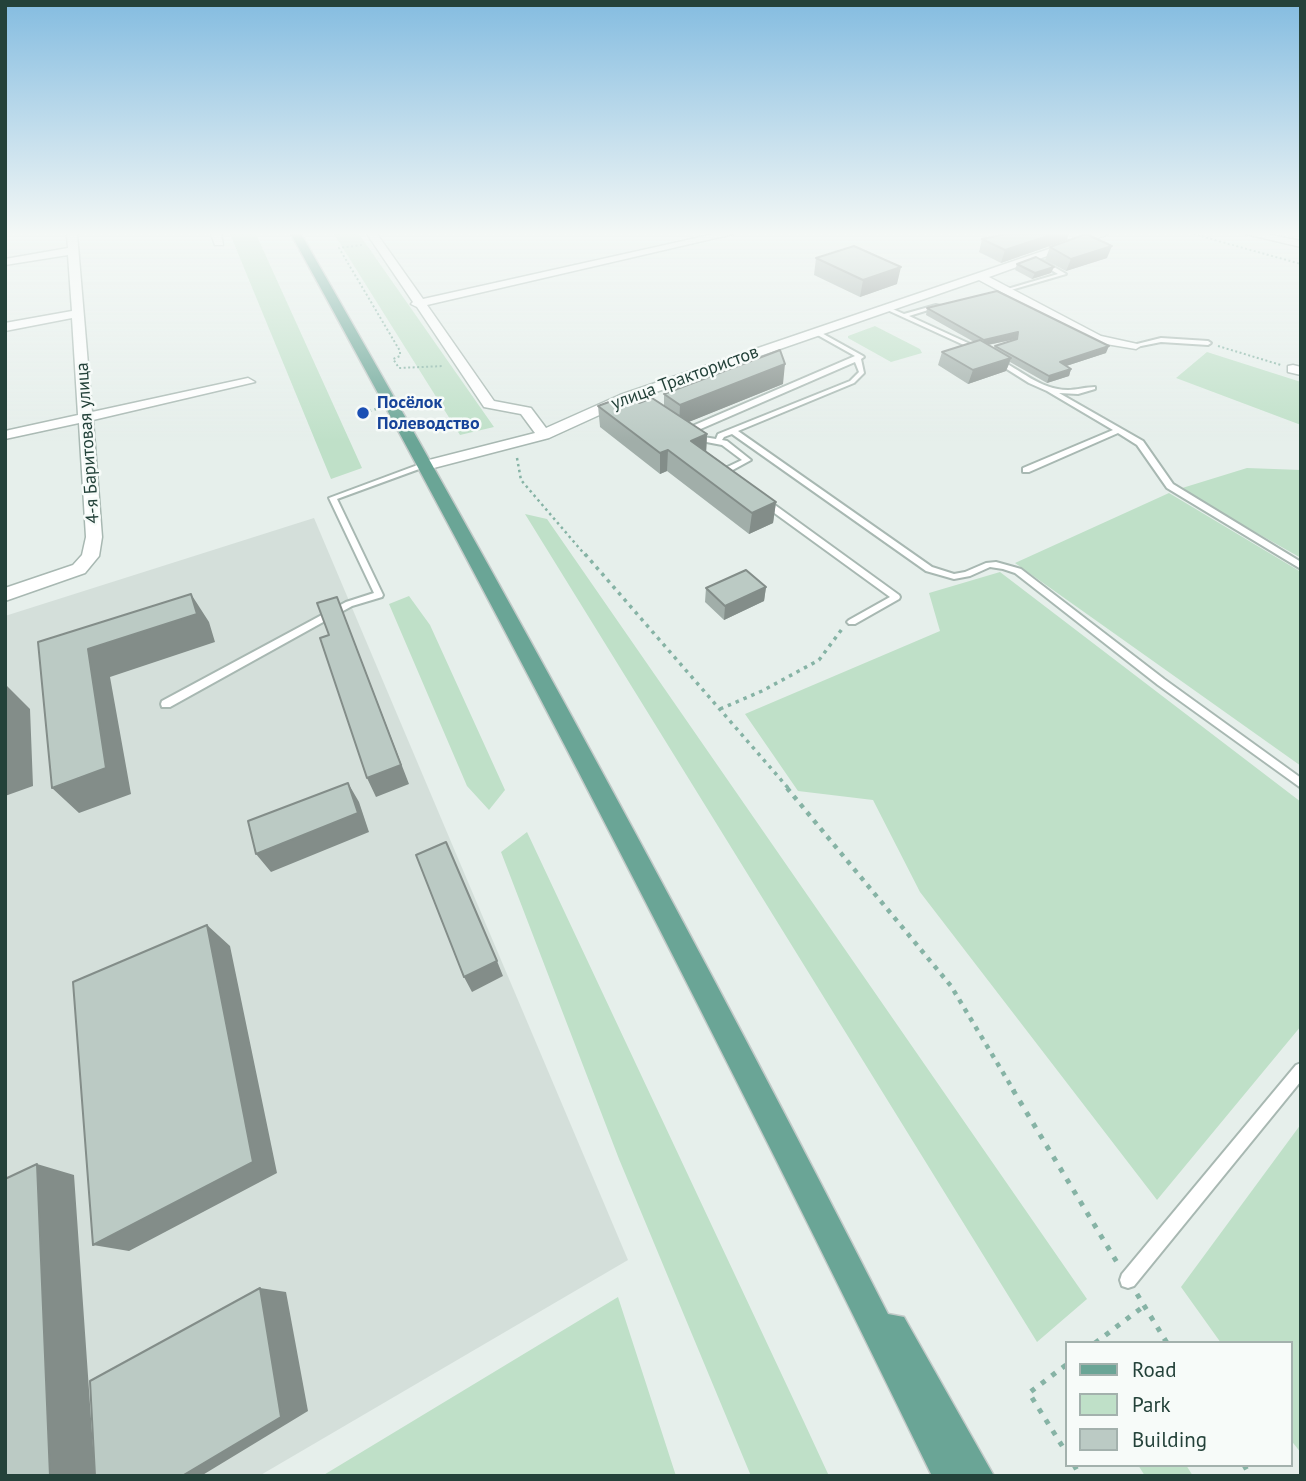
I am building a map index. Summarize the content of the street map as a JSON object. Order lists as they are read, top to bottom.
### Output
{
  "streets": {
    "street": ["улица Трактористов", "4-я Баритовая улица"]
  },
  "places": ["Посёлок Полеводство"],
  "legend": ["Road", "Park", "Building"]
}
